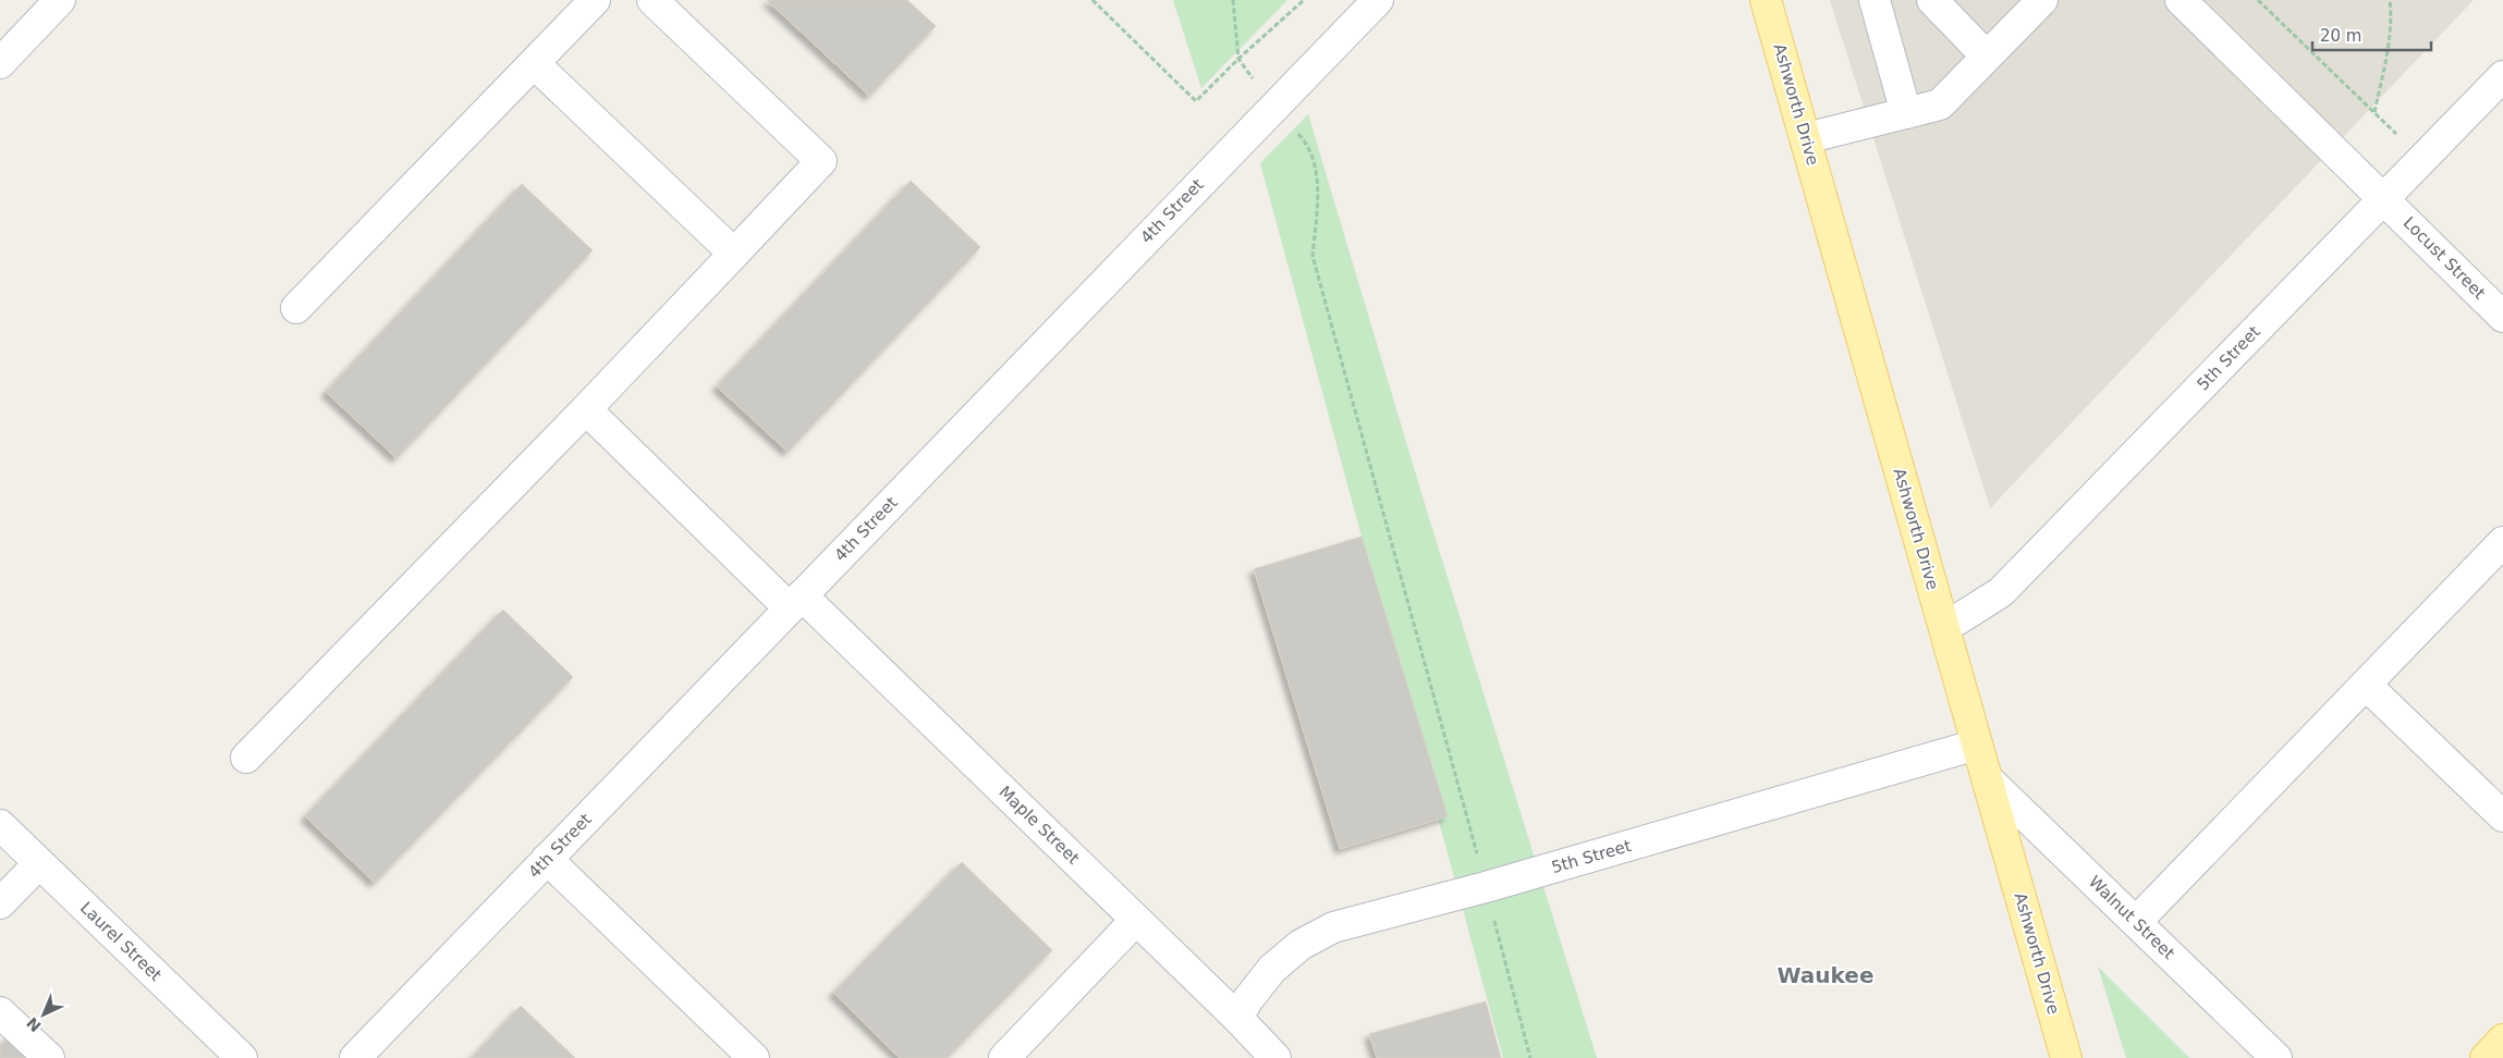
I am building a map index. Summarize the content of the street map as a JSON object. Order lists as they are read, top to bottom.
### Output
{
  "streets": {
    "main road": ["Ashworth Drive"],
    "street": [
      "4th Street",
      "Locust Street",
      "5th Street",
      "Maple Street",
      "Walnut Street",
      "Laurel Street"
    ]
  },
  "crossings": [
    ["Ashworth Drive", "5th Street"],
    ["Ashworth Drive", "Walnut Street"],
    ["4th Street", "Maple Street"],
    ["Locust Street", "5th Street"],
    ["5th Street", "Maple Street"]
  ],
  "districts": ["Waukee"],
  "scale_bar": "20 m",
  "north": "bottom left"
}
